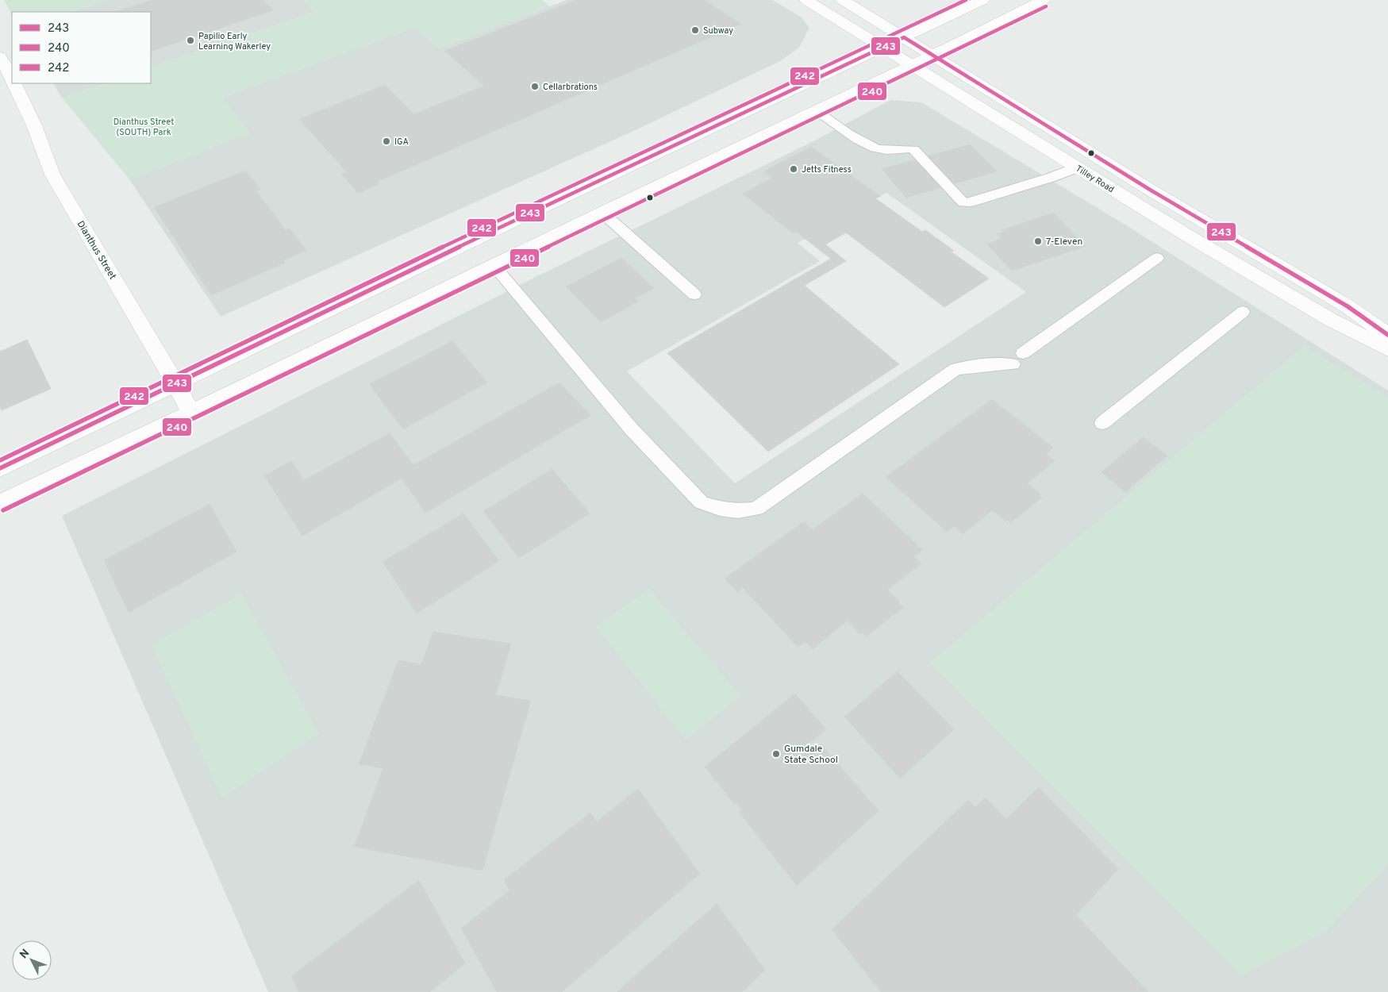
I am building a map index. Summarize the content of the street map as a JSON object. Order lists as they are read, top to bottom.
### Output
{
  "streets": {
    "street": ["Tilley Road", "Dianthus Street"]
  },
  "parks": ["Dianthus Street (SOUTH) Park"],
  "places": [
    "Subway",
    "Papilio Early Learning Wakerley",
    "Cellarbrations",
    "IGA",
    "Jetts Fitness",
    "7-Eleven",
    "Gumdale State School"
  ],
  "lines": ["transit line 242", "transit line 240", "transit line 243"],
  "legend": ["243", "240", "242"],
  "north": "top left"
}
